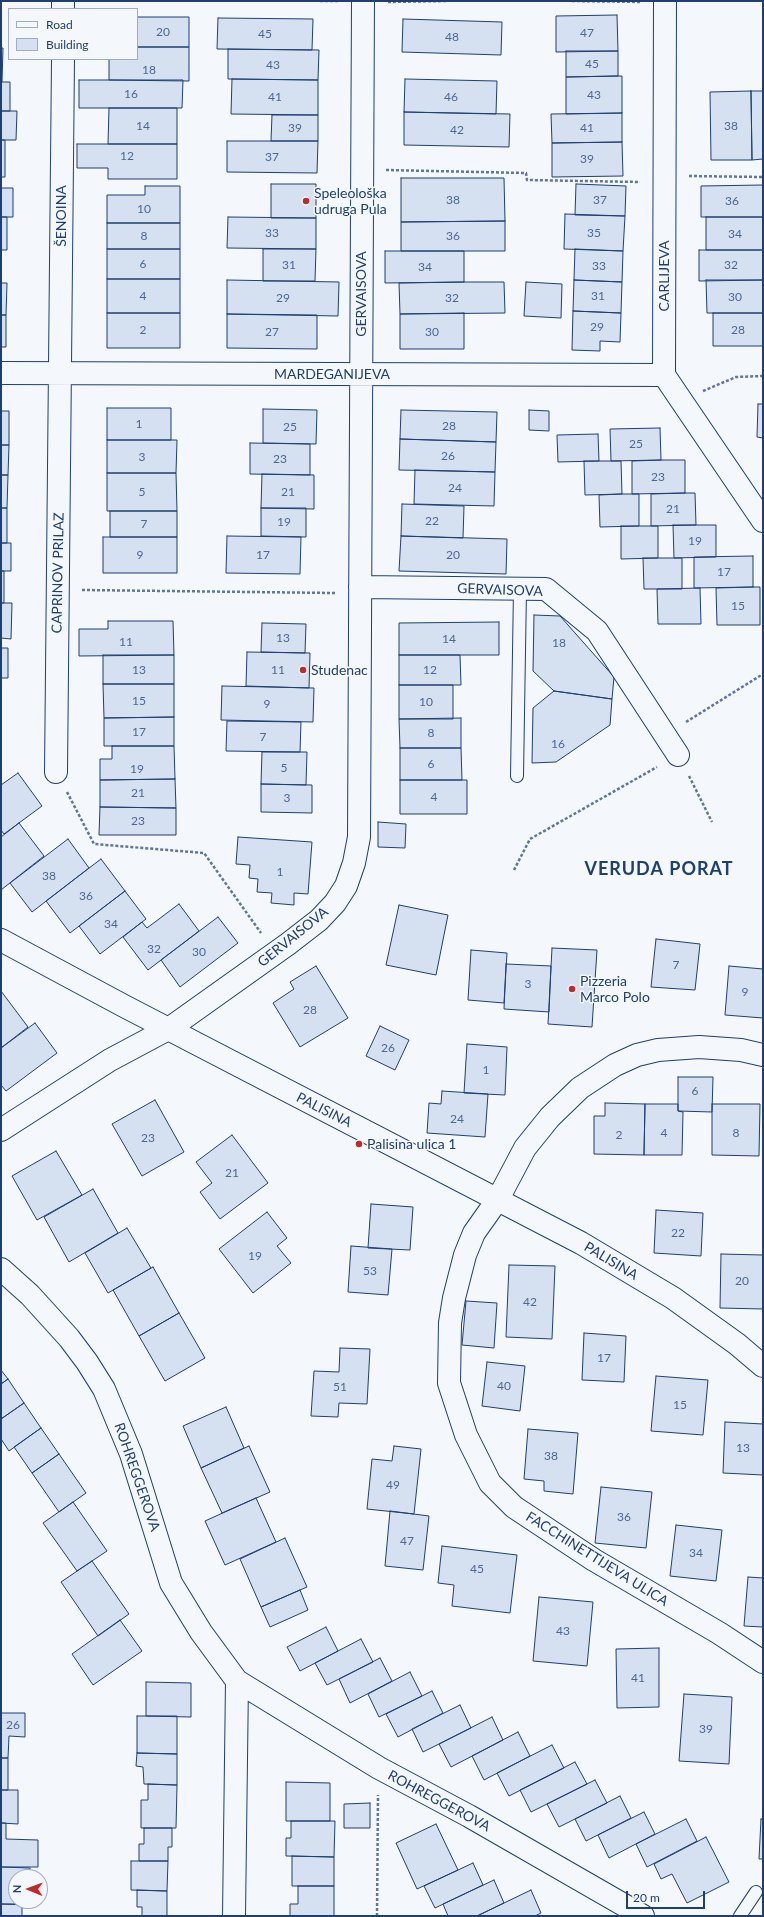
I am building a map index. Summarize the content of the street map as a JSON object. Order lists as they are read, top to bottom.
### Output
{
  "streets": {
    "street": [
      "ŠENOINA",
      "CARLIJEVA",
      "GERVAISOVA",
      "MARDEGANIJEVA",
      "CAPRINOV PRILAZ",
      "PALISINA",
      "ROHREGGEROVA",
      "FACCHINETTIJEVA ULICA"
    ]
  },
  "crossings": [
    ["ŠENOINA", "MARDEGANIJEVA"],
    ["ŠENOINA", "CAPRINOV PRILAZ"],
    ["CARLIJEVA", "MARDEGANIJEVA"],
    ["GERVAISOVA", "MARDEGANIJEVA"],
    ["GERVAISOVA", "PALISINA"],
    ["MARDEGANIJEVA", "CAPRINOV PRILAZ"],
    ["PALISINA", "FACCHINETTIJEVA ULICA"]
  ],
  "districts": ["VERUDA PORAT"],
  "places": [
    "Speleološka udruga Pula",
    "Studenac",
    "Pizzeria Marco Polo",
    "Palisina ulica 1"
  ],
  "house_numbers": [
    "20",
    "47",
    "45",
    "48",
    "45",
    "43",
    "18",
    "16",
    "43",
    "41",
    "46",
    "14",
    "38",
    "39",
    "41",
    "42",
    "12",
    "37",
    "39",
    "38",
    "37",
    "36",
    "10",
    "33",
    "35",
    "34",
    "8",
    "36",
    "6",
    "31",
    "32",
    "33",
    "34",
    "4",
    "31",
    "30",
    "29",
    "32",
    "29",
    "2",
    "28",
    "27",
    "30",
    "1",
    "28",
    "25",
    "25",
    "26",
    "3",
    "23",
    "23",
    "24",
    "5",
    "21",
    "21",
    "22",
    "19",
    "7",
    "19",
    "9",
    "17",
    "20",
    "17",
    "15",
    "13",
    "14",
    "11",
    "18",
    "13",
    "11",
    "12",
    "15",
    "10",
    "9",
    "17",
    "8",
    "7",
    "16",
    "6",
    "5",
    "19",
    "21",
    "4",
    "3",
    "23",
    "1",
    "38",
    "36",
    "34",
    "32",
    "30",
    "7",
    "3",
    "9",
    "28",
    "26",
    "1",
    "6",
    "24",
    "4",
    "8",
    "2",
    "23",
    "21",
    "22",
    "19",
    "53",
    "20",
    "42",
    "17",
    "40",
    "51",
    "15",
    "13",
    "38",
    "49",
    "36",
    "47",
    "34",
    "45",
    "43",
    "41",
    "26",
    "39"
  ],
  "legend": ["Road", "Building"],
  "scale_bar": "20 m",
  "north": "left"
}
